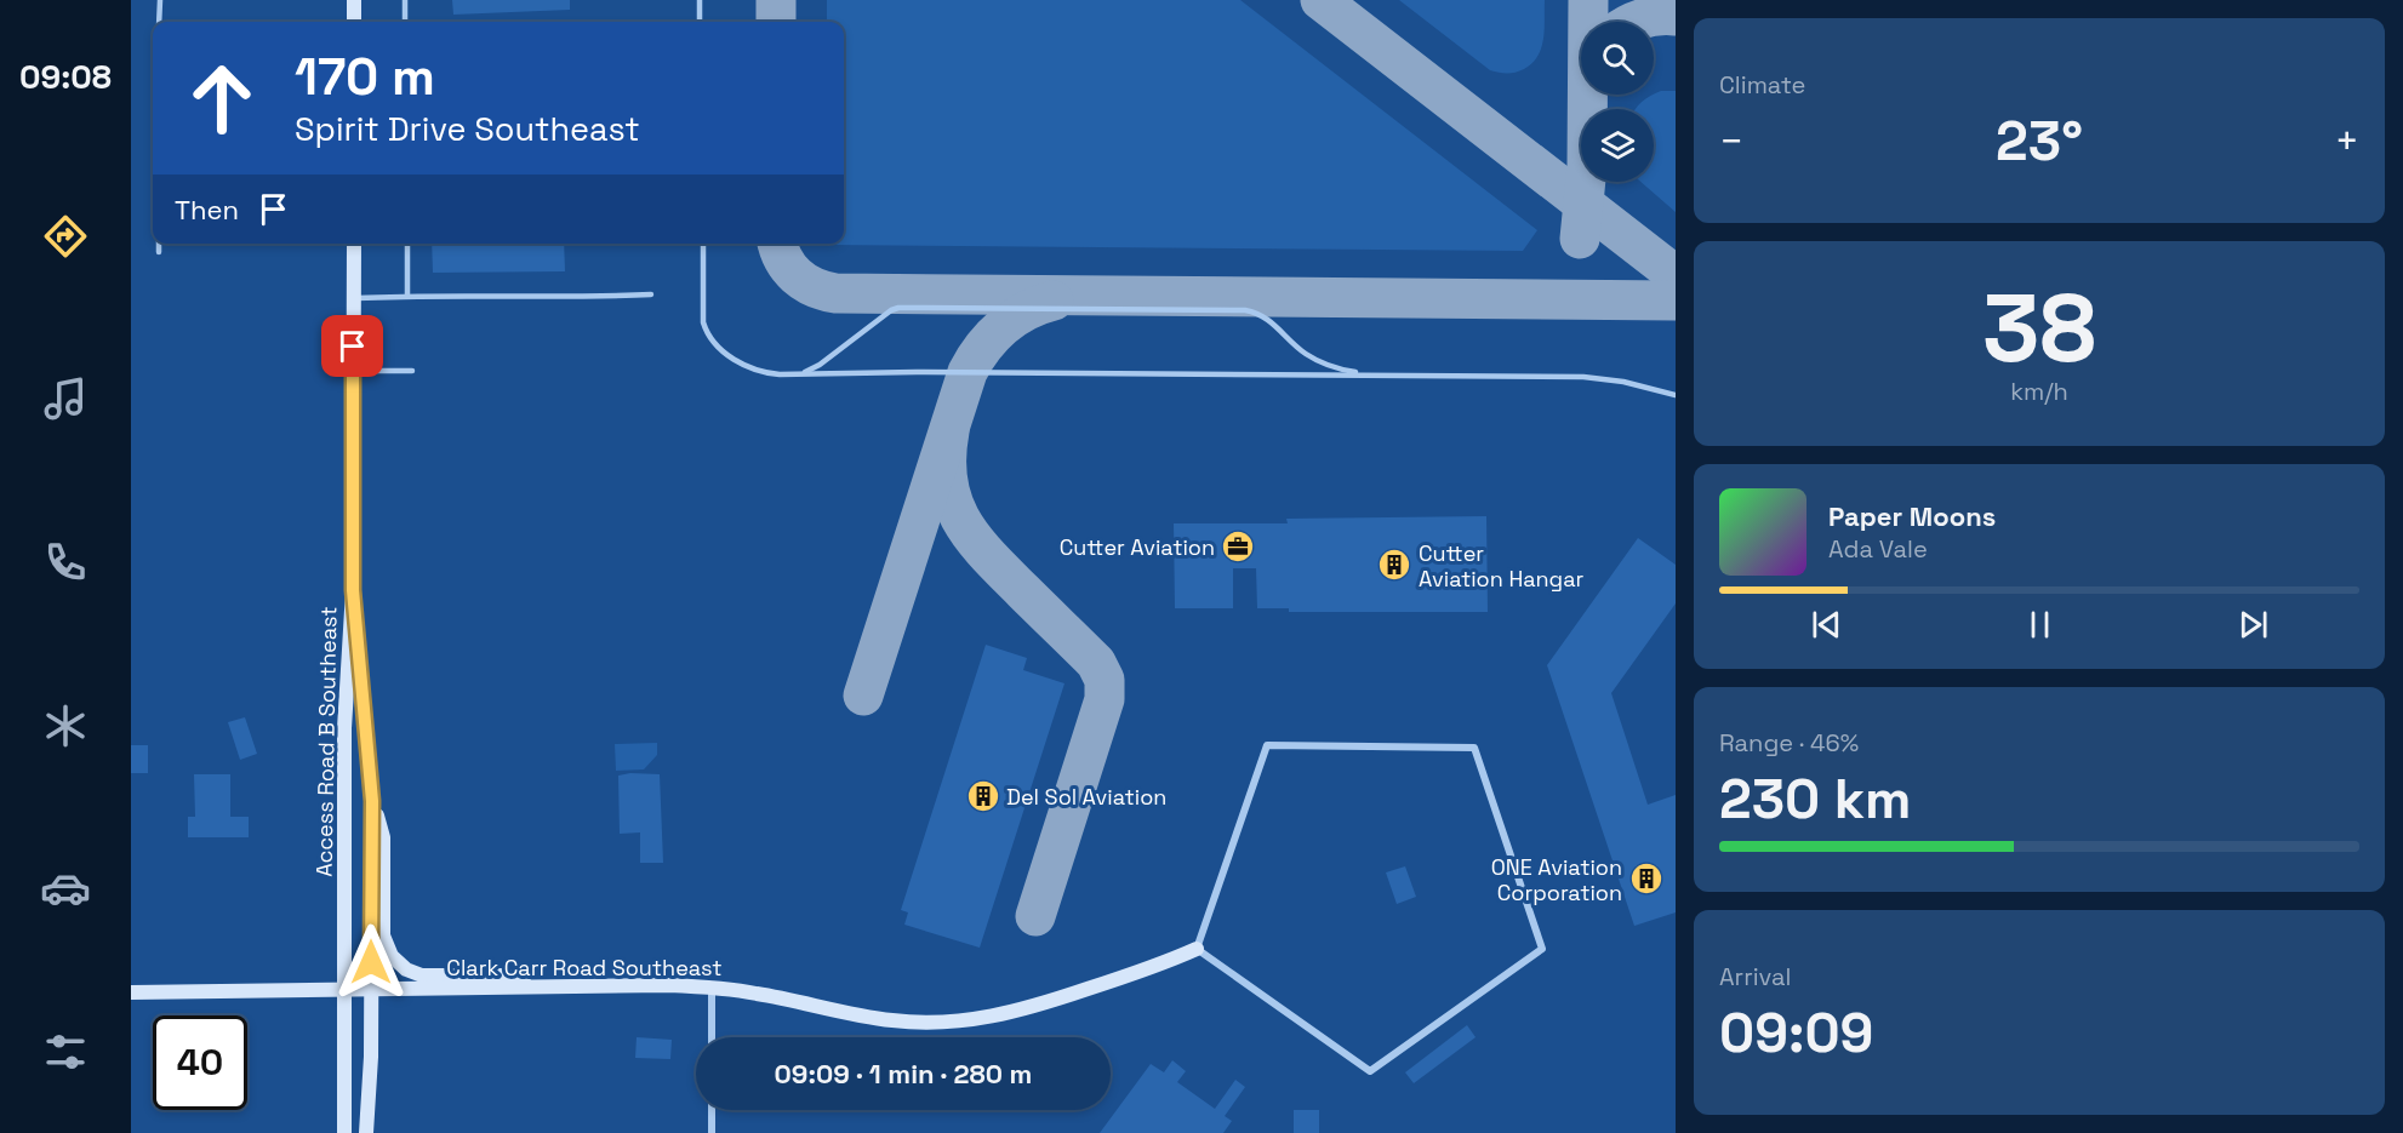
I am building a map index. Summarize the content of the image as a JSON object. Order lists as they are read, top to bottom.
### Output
{
  "streets": {
    "street": ["Access Road B Southeast", "Clark Carr Road Southeast"]
  },
  "crossings": [
    ["Access Road B Southeast", "Clark Carr Road Southeast"]
  ],
  "places": {
    "office": ["Cutter Aviation"],
    "building": ["Cutter Aviation Hangar", "Del Sol Aviation", "ONE Aviation Corporation"]
  },
  "page": {
    "tabs": "09:08",
    "tile": [
      "Climate",
      ["38", "km/h"],
      ["Range · 46%", "230 km"],
      ["Arrival", "09:09"]
    ],
    "turn": ["170 m", "Spirit Drive Southeast"],
    "heat": ["−", "23°", "+"],
    "then": "Then",
    "song": ["Paper Moons", "Ada Vale"],
    "limit": "40",
    "trip": "09:09 · 1 min · 280 m"
  }
}
